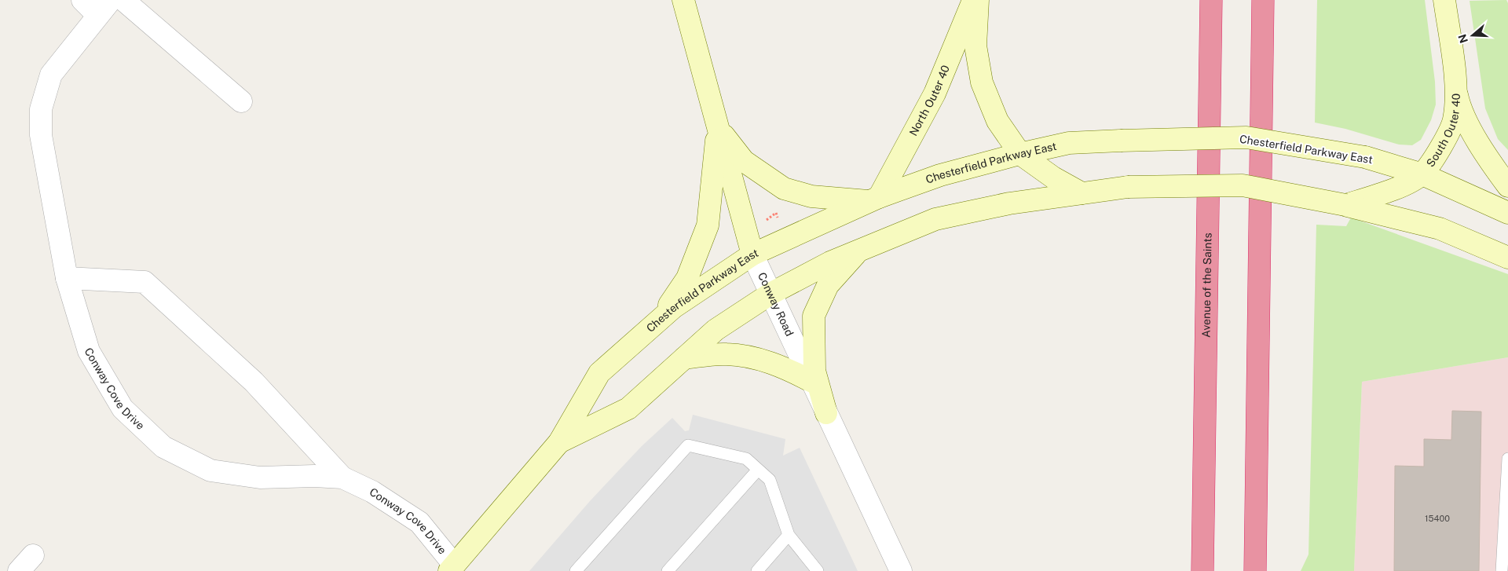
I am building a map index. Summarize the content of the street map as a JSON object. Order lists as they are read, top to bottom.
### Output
{
  "streets": {
    "highway": ["Avenue of the Saints"],
    "street": [
      "North Outer 40",
      "South Outer 40",
      "Chesterfield Parkway East",
      "Conway Road",
      "Conway Cove Drive"
    ]
  },
  "crossings": [
    ["North Outer 40", "Chesterfield Parkway East"],
    ["South Outer 40", "Chesterfield Parkway East"],
    ["Chesterfield Parkway East", "Conway Road"],
    ["Chesterfield Parkway East", "Conway Cove Drive"]
  ],
  "house_numbers": ["15400"],
  "north": "left"
}
